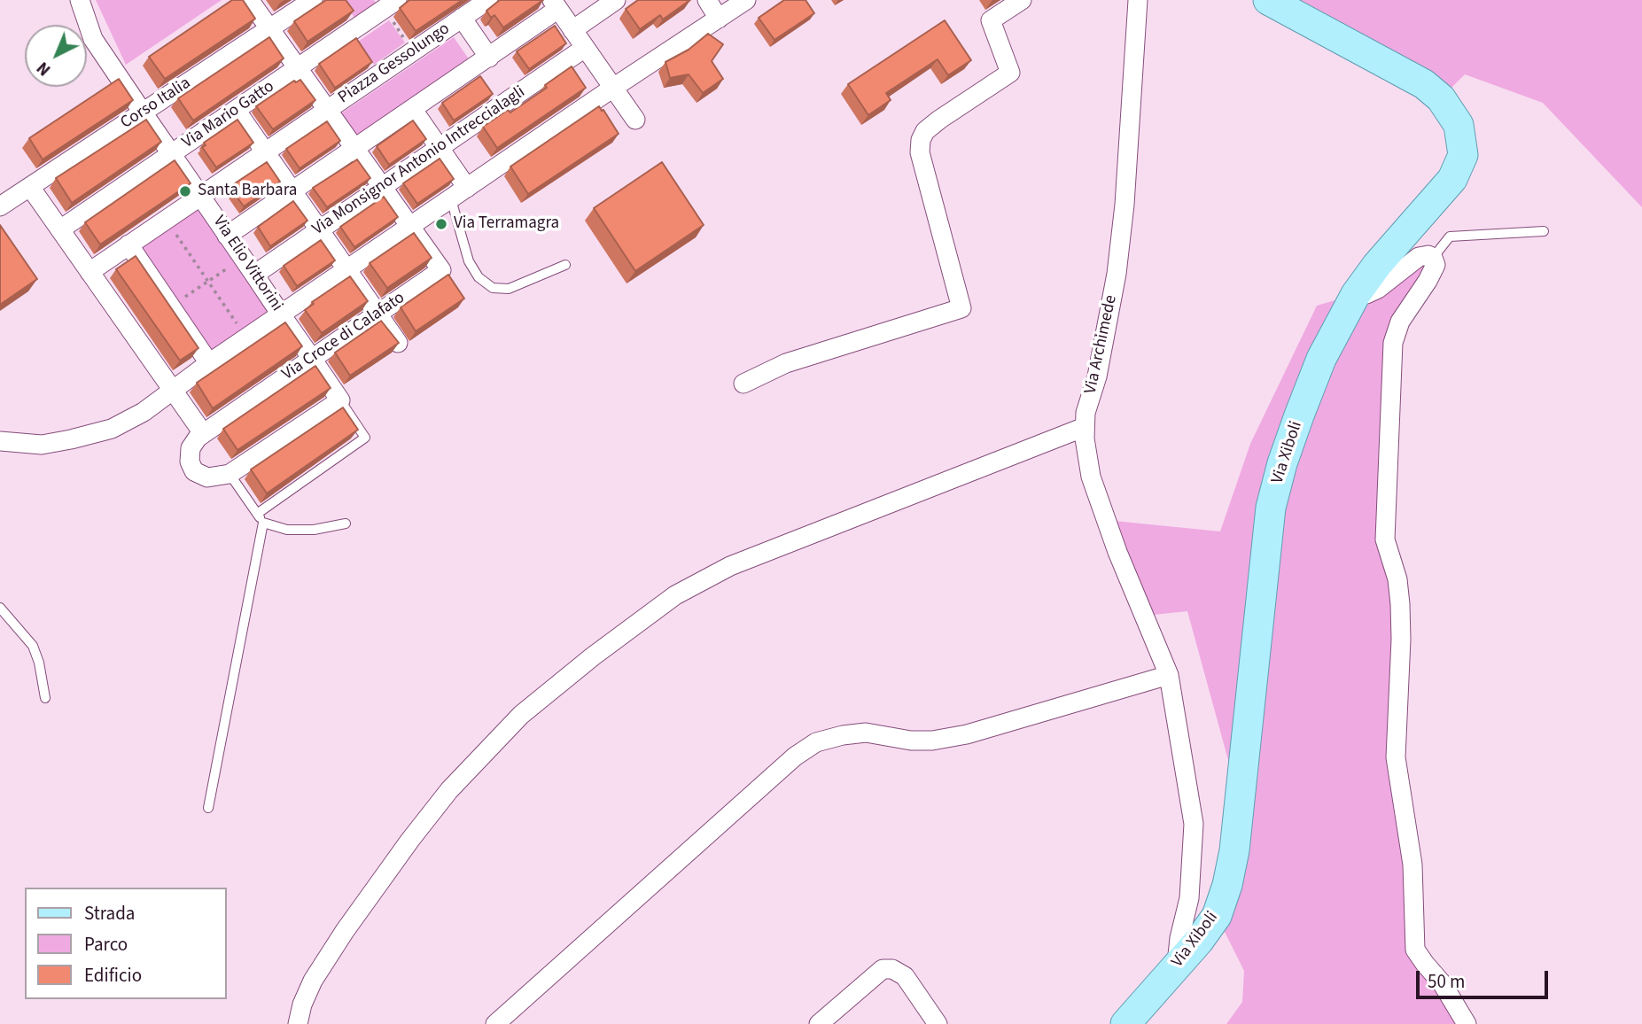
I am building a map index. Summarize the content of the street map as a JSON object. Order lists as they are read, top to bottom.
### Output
{
  "streets": {
    "main road": ["Via Xiboli"],
    "street": [
      "Piazza Gessolungo",
      "Corso Italia",
      "Via Mario Gatto",
      "Via Monsignor Antonio Intreccialagli",
      "Via Elio Vittorini",
      "Via Croce di Calafato",
      "Via Archimede"
    ]
  },
  "crossings": [
    ["Piazza Gessolungo", "Via Elio Vittorini"],
    ["Corso Italia", "Via Elio Vittorini"],
    ["Via Mario Gatto", "Via Elio Vittorini"],
    ["Via Monsignor Antonio Intreccialagli", "Via Elio Vittorini"],
    ["Via Elio Vittorini", "Via Croce di Calafato"],
    ["Via Archimede", "Via Xiboli"]
  ],
  "places": ["Santa Barbara", "Via Terramagra"],
  "legend": ["Strada", "Parco", "Edificio"],
  "scale_bar": "50 m",
  "north": "bottom left"
}
